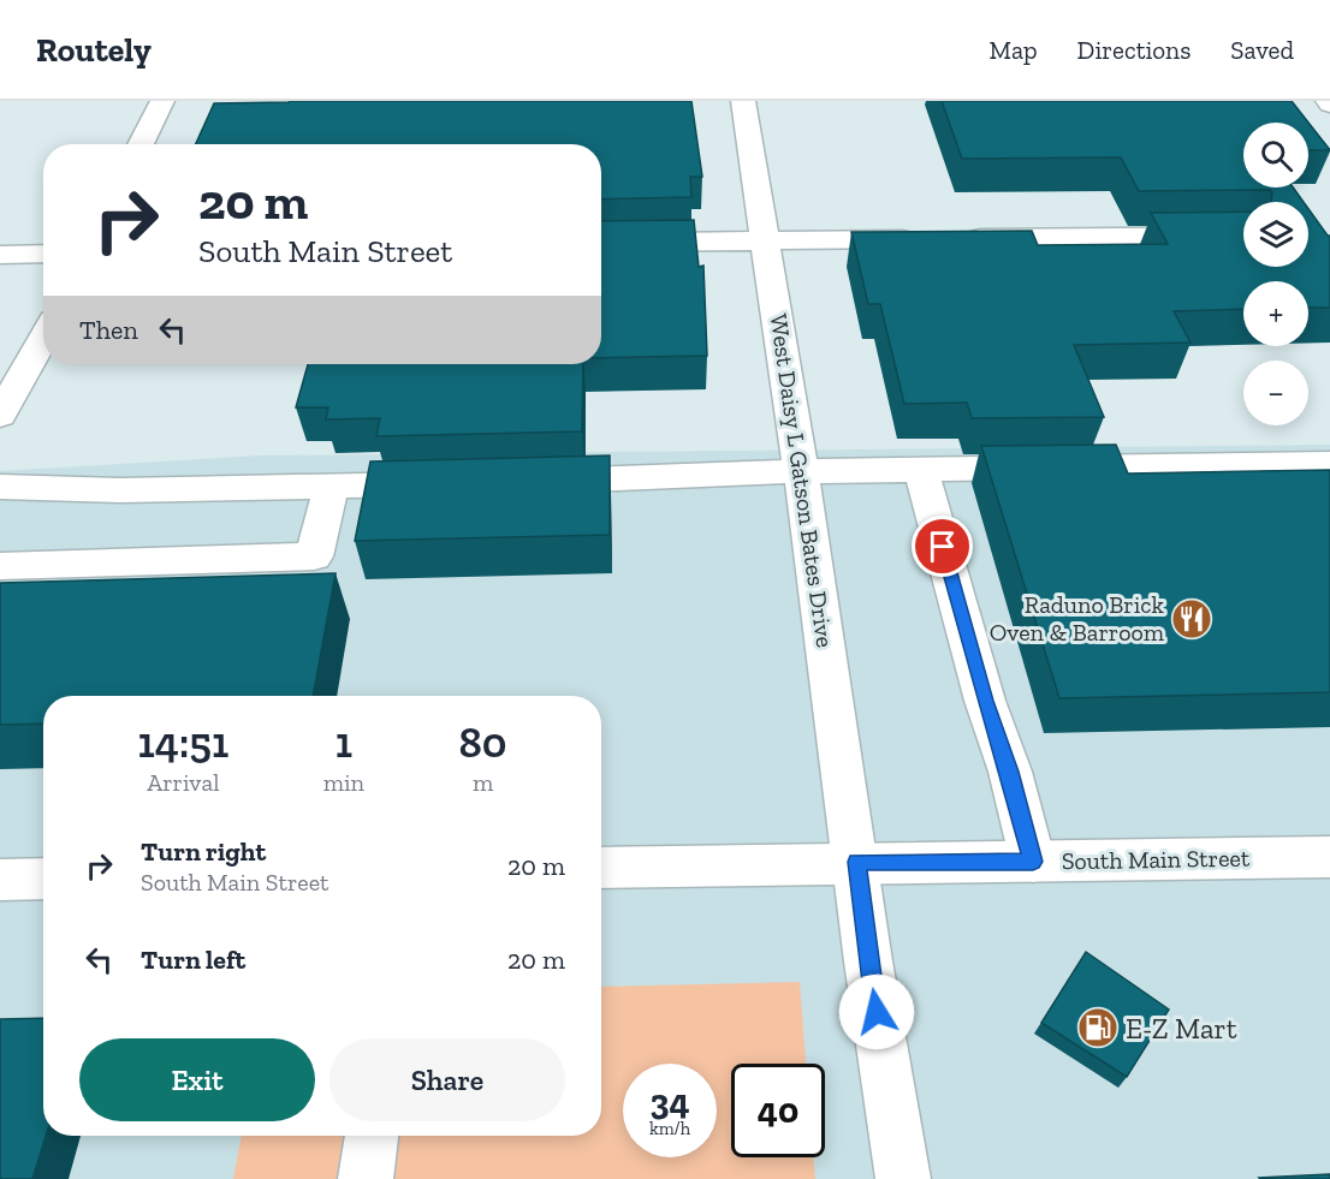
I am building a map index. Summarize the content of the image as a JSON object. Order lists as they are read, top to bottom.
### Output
{
  "streets": {
    "street": ["West Daisy L Gatson Bates Drive", "South Main Street"]
  },
  "crossings": [
    ["West Daisy L Gatson Bates Drive", "South Main Street"]
  ],
  "places": {
    "restaurant": ["Raduno Brick Oven & Barroom"],
    "fuel station": ["E-Z Mart"]
  },
  "page": {
    "header": "Routely",
    "nav": ["Map", "Directions", "Saved"],
    "map_buttons": ["+", "−"],
    "turn": ["20 m", "South Main Street"],
    "then": "Then",
    "eta": [
      "14:51",
      "Arrival",
      "1",
      "min",
      "80",
      "m"
    ],
    "list": [
      {
        "name": "Turn right",
        "note": "South Main Street",
        "value": "20 m"
      },
      {
        "name": "Turn left",
        "value": "20 m"
      }
    ],
    "buttons": ["Exit", "Share"],
    "speed": "34 km/h",
    "limit": "40"
  }
}
